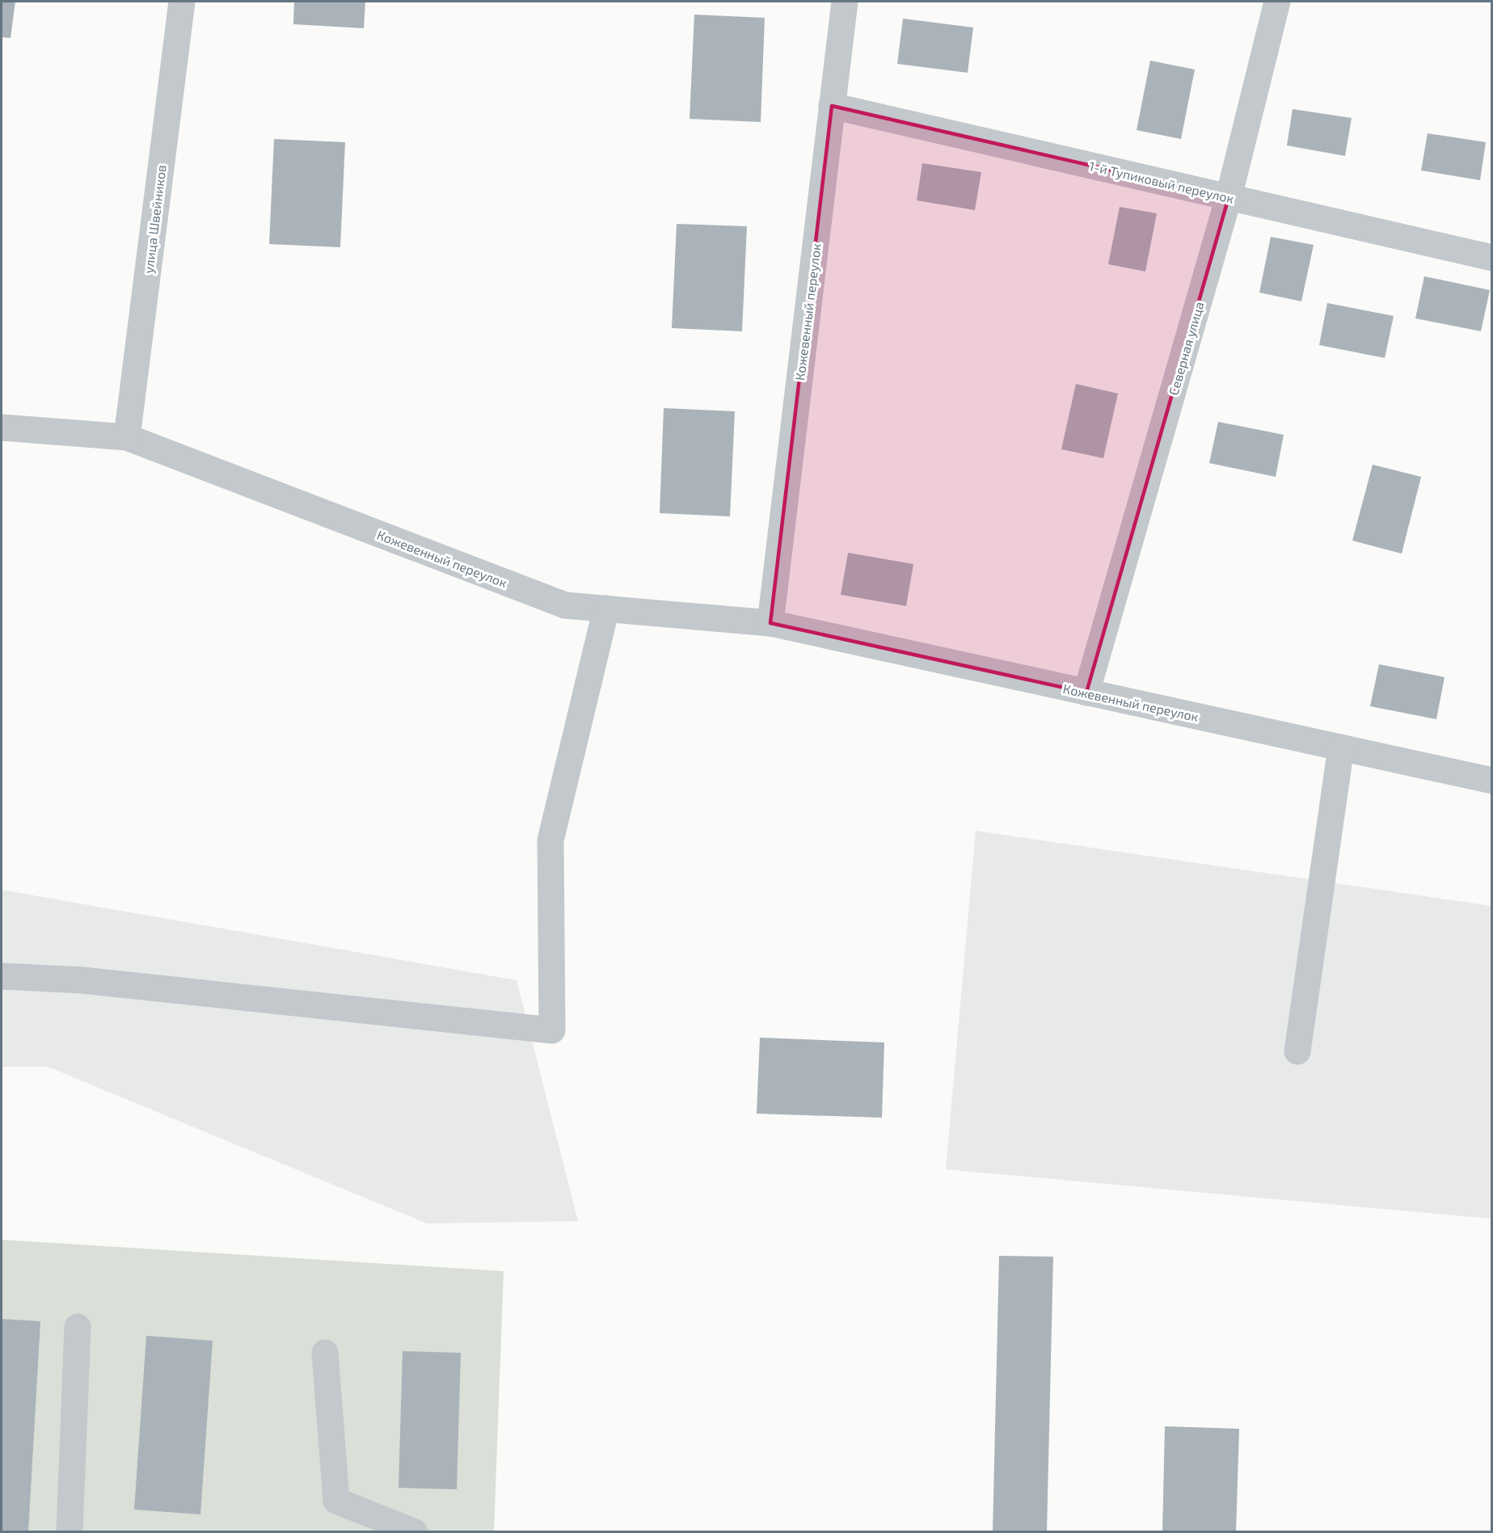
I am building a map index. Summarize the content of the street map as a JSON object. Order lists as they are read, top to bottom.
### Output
{
  "streets": {
    "street": [
      "1-й Тупиковый переулок",
      "улица Швейников",
      "Кожевенный переулок",
      "Северная улица"
    ]
  },
  "crossings": [
    ["1-й Тупиковый переулок", "Кожевенный переулок"],
    ["1-й Тупиковый переулок", "Северная улица"],
    ["улица Швейников", "Кожевенный переулок"],
    ["Кожевенный переулок", "Северная улица"]
  ]
}
